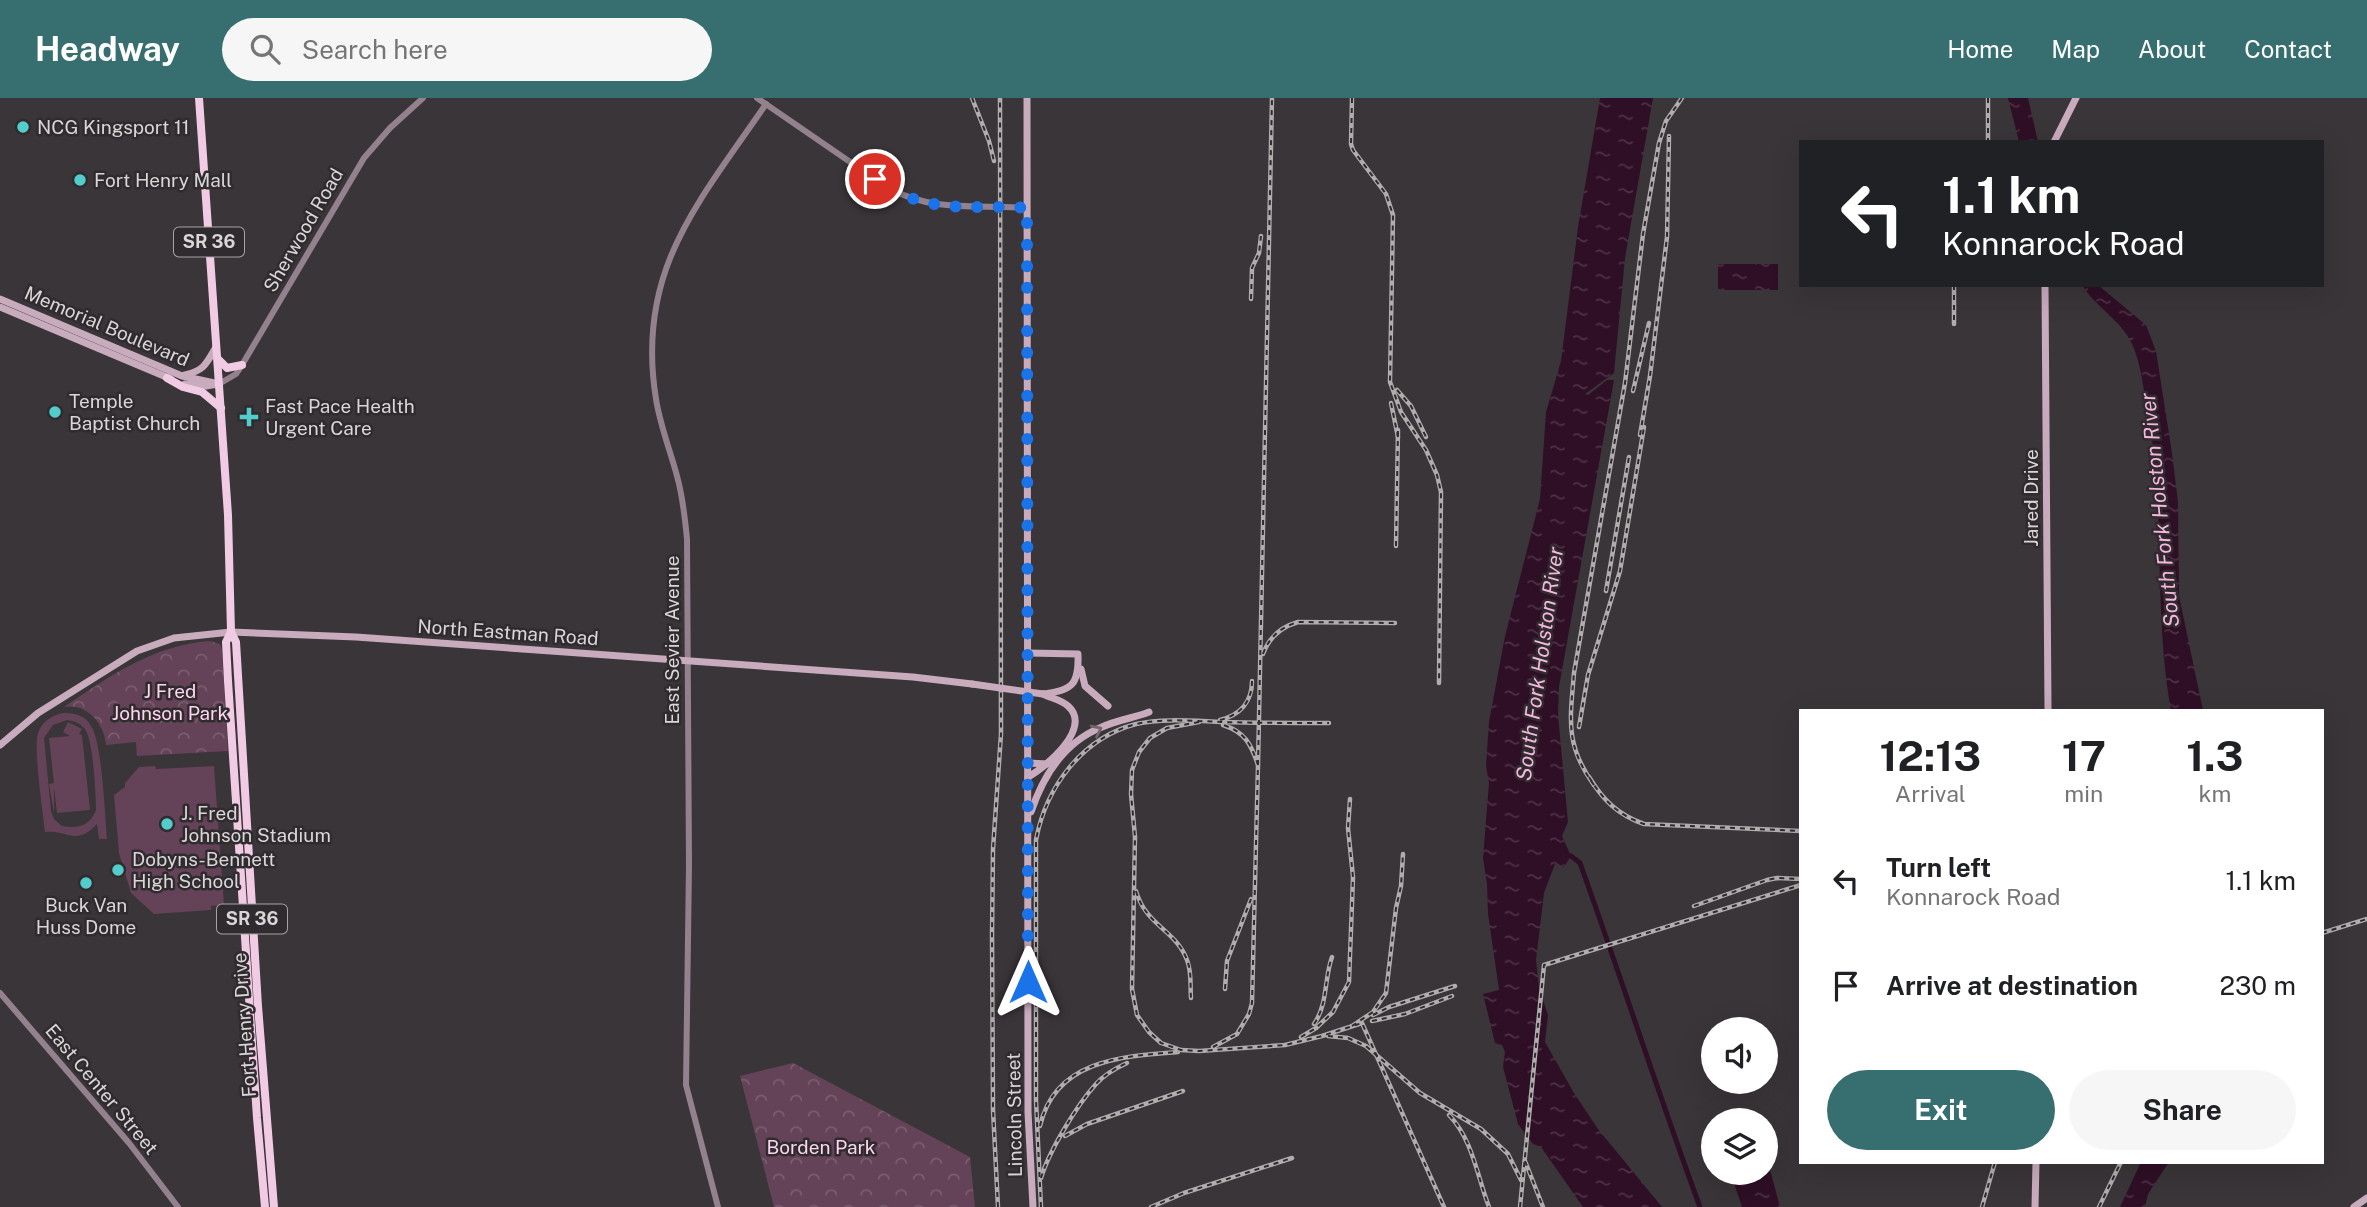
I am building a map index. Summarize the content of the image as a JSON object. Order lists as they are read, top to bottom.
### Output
{
  "streets": {
    "main road": [
      "SR 36",
      "Memorial Boulevard",
      "Jared Drive",
      "North Eastman Road",
      "Fort Henry Drive",
      "Lincoln Street"
    ],
    "street": ["Sherwood Road", "East Sevier Avenue", "East Center Street"]
  },
  "crossings": [
    ["Sherwood Road", "Memorial Boulevard"],
    ["Sherwood Road", "Fort Henry Drive"],
    ["Memorial Boulevard", "Fort Henry Drive"],
    ["North Eastman Road", "East Sevier Avenue"],
    ["North Eastman Road", "Fort Henry Drive"]
  ],
  "water": ["South Fork Holston River"],
  "parks": ["J Fred Johnson Park", "Borden Park"],
  "places": {
    "other": [
      "NCG Kingsport 11",
      "Fort Henry Mall",
      "Temple Baptist Church",
      "J. Fred Johnson Stadium",
      "Dobyns-Bennett High School",
      "Buck Van Huss Dome"
    ],
    "health": ["Fast Pace Health Urgent Care"]
  },
  "page": {
    "header": "Headway",
    "search": "Search here",
    "nav": [
      "Home",
      "Map",
      "About",
      "Contact"
    ],
    "turn": ["1.1 km", "Konnarock Road"],
    "eta": [
      "12:13",
      "Arrival",
      "17",
      "min",
      "1.3",
      "km"
    ],
    "list": [
      {
        "name": "Turn left",
        "note": "Konnarock Road",
        "value": "1.1 km"
      },
      {
        "name": "Arrive at destination",
        "value": "230 m"
      }
    ],
    "buttons": ["Exit", "Share"]
  }
}
